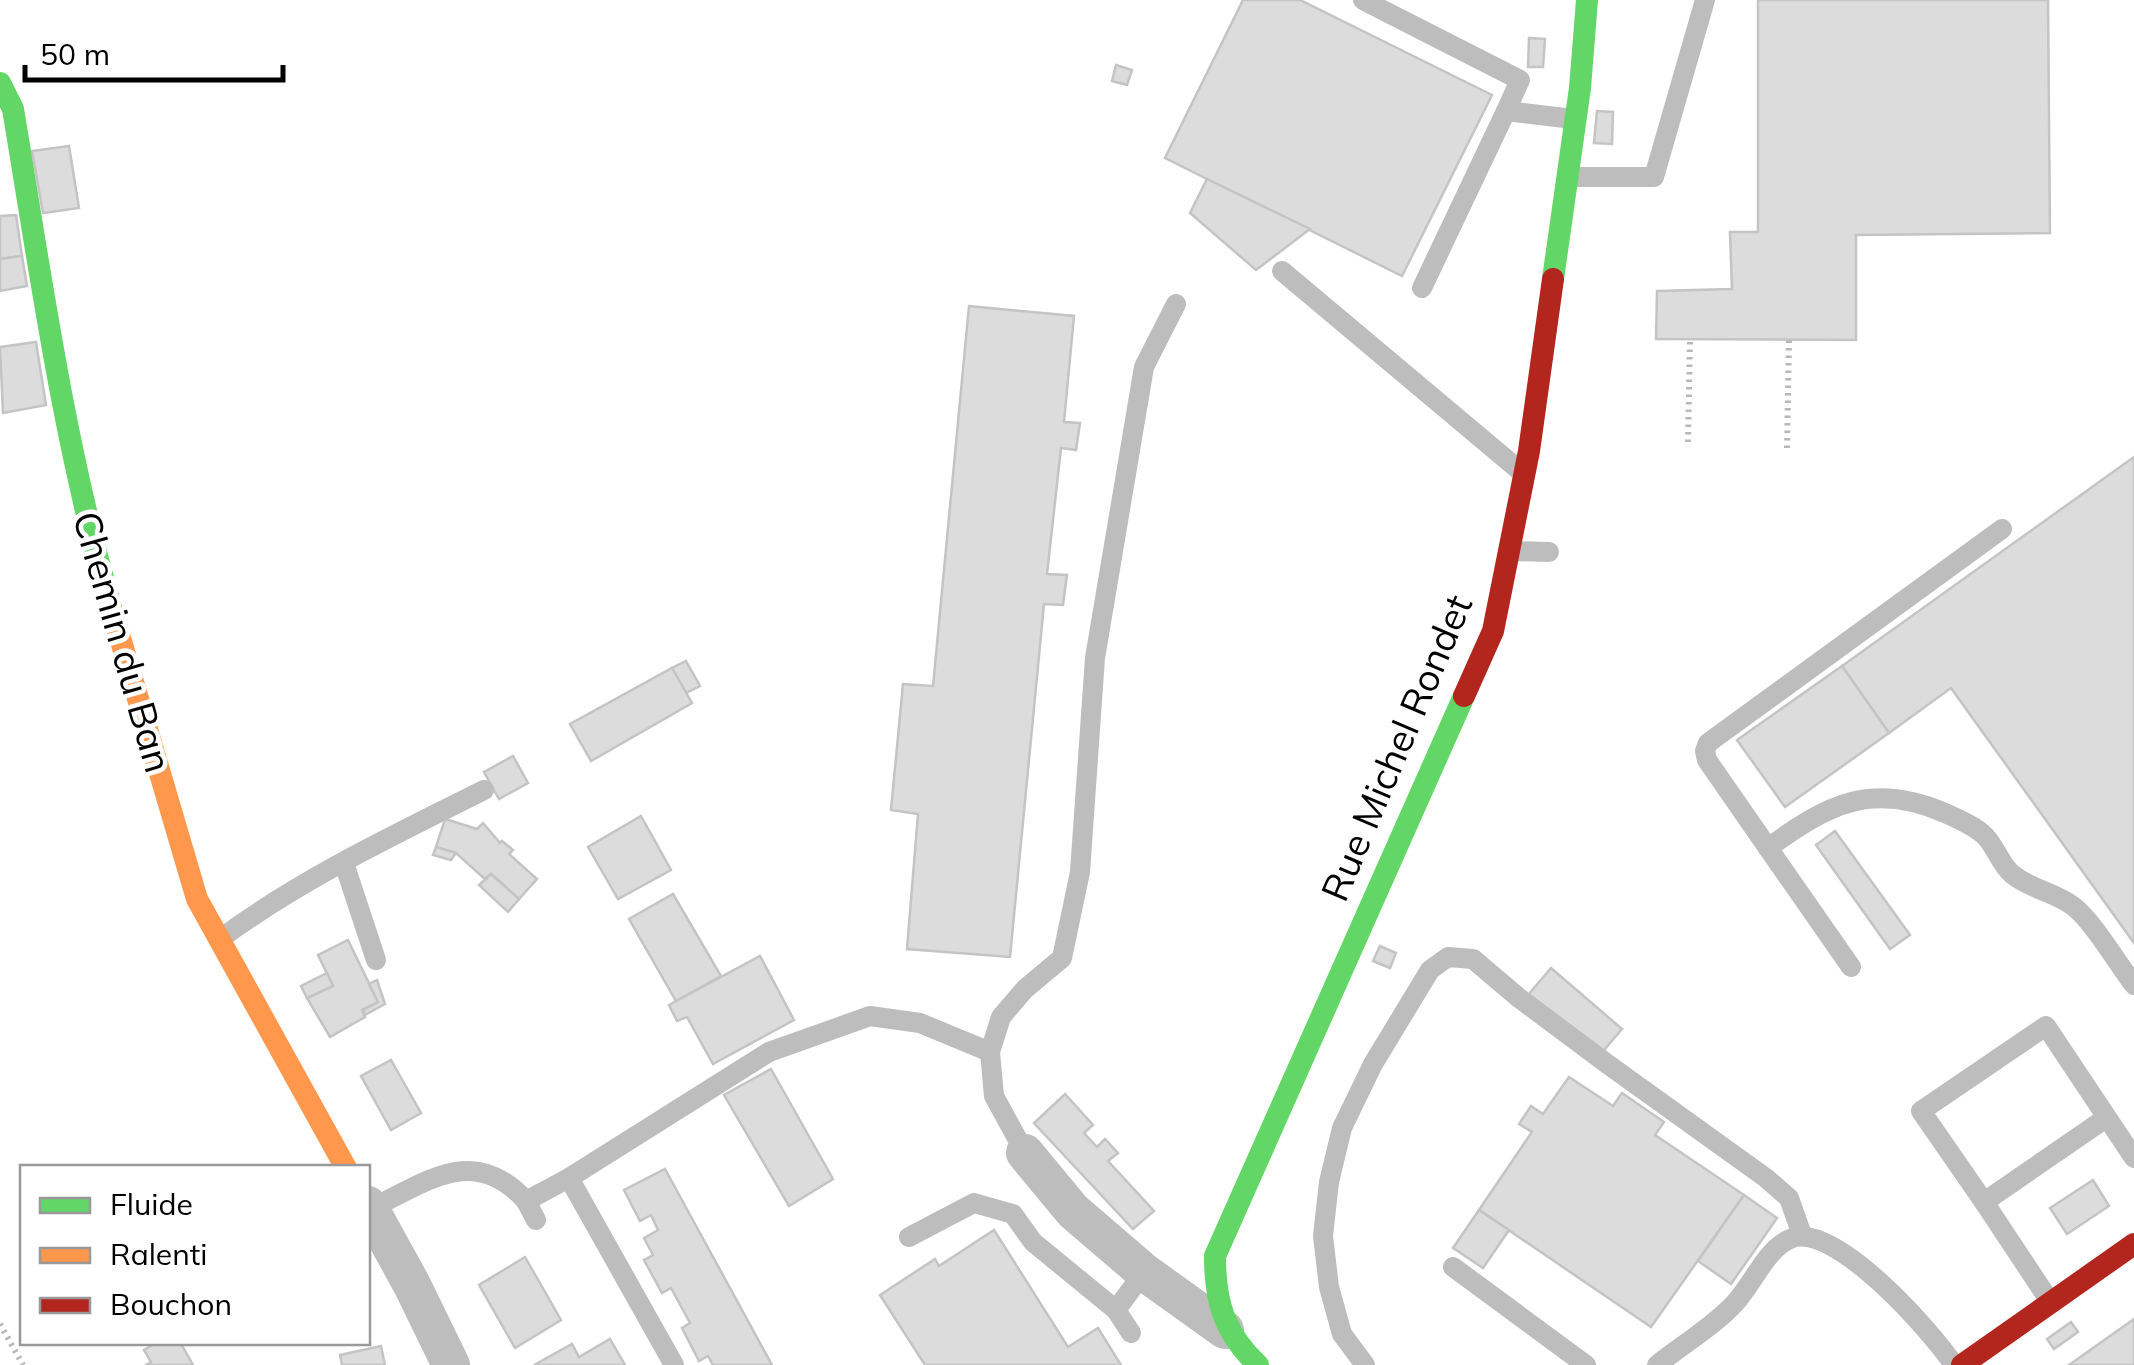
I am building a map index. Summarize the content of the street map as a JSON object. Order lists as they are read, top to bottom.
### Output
{
  "streets": {
    "street": ["Chemin du Ban", "Rue Michel Rondet"]
  },
  "legend": ["Fluide", "Ralenti", "Bouchon"],
  "scale_bar": "50 m"
}
